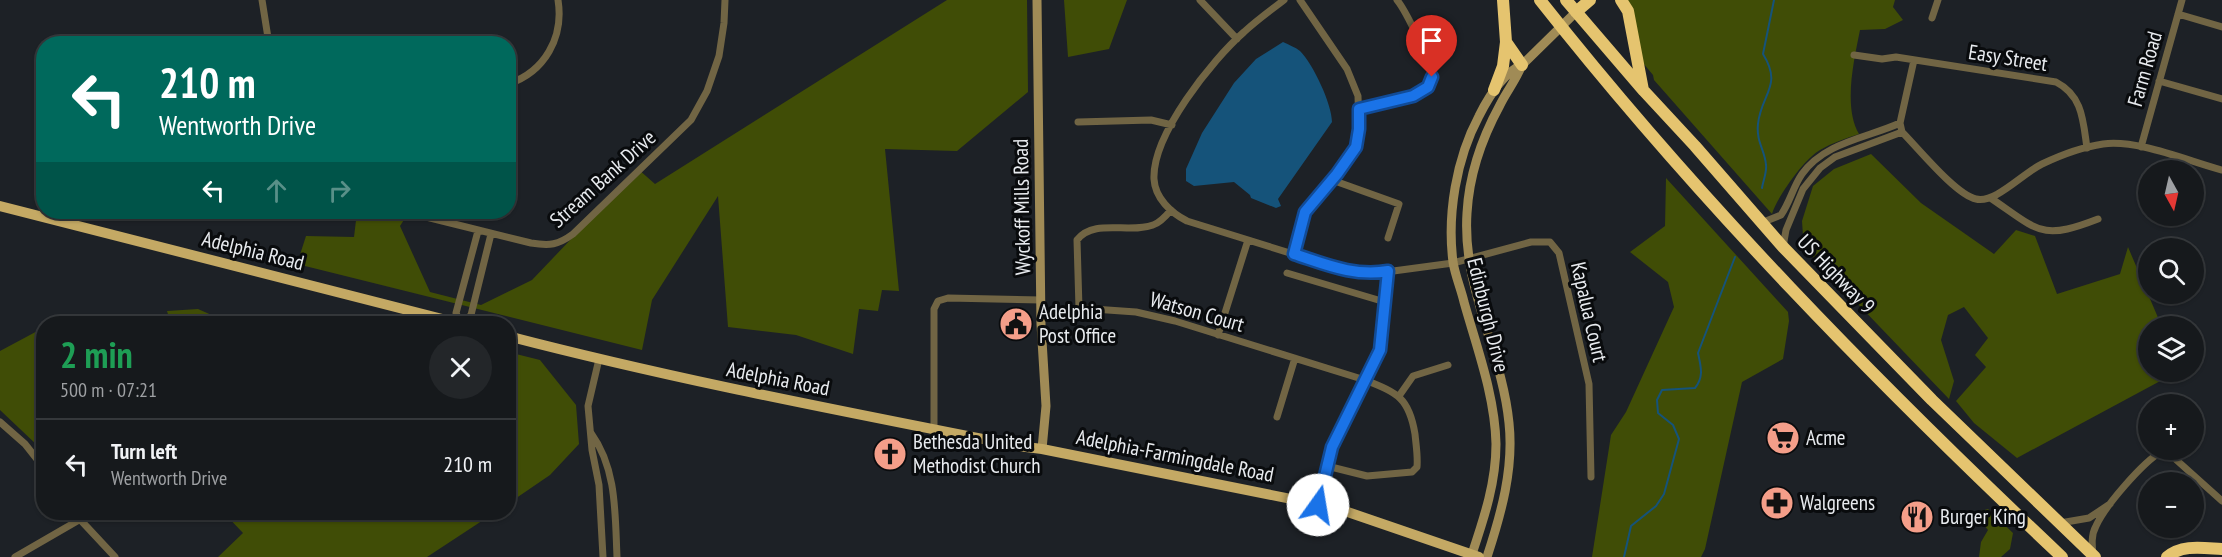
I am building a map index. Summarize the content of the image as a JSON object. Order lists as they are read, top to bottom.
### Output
{
  "streets": {
    "highway": ["US Highway 9"],
    "main road": [
      "Wyckoff Mills Road",
      "Adelphia Road",
      "Edinburgh Drive",
      "Adelphia-Farmingdale Road"
    ],
    "street": [
      "Easy Street",
      "Farm Road",
      "Stream Bank Drive",
      "Watson Court",
      "Kapalua Court"
    ]
  },
  "crossings": [
    ["Wyckoff Mills Road", "Adelphia Road"],
    ["Wyckoff Mills Road", "Adelphia-Farmingdale Road"],
    ["Adelphia Road", "Adelphia-Farmingdale Road"],
    ["US Highway 9", "Edinburgh Drive"],
    ["Kapalua Court", "Edinburgh Drive"],
    ["Edinburgh Drive", "Adelphia-Farmingdale Road"]
  ],
  "places": {
    "public building": ["Adelphia Post Office"],
    "supermarket": ["Acme"],
    "church": ["Bethesda United Methodist Church"],
    "pharmacy": ["Walgreens"],
    "restaurant": ["Burger King"]
  },
  "north": "bottom",
  "page": {
    "turn": ["210 m", "Wentworth Drive"],
    "map_buttons": ["+", "−"],
    "heading": ["2 min", "500 m · 07:21"],
    "list": [
      {
        "name": "Turn left",
        "note": "Wentworth Drive",
        "value": "210 m"
      }
    ]
  }
}
